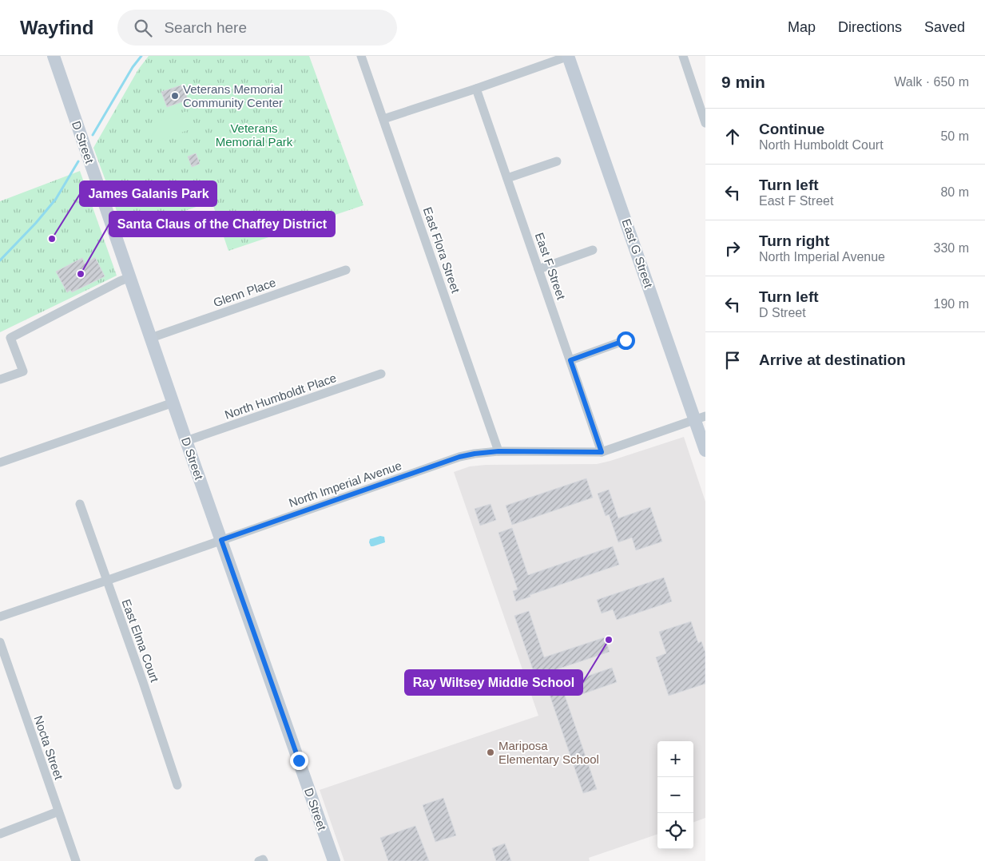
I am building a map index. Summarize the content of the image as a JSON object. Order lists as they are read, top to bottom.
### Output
{
  "streets": {
    "street": [
      "D Street",
      "East Flora Street",
      "East G Street",
      "East F Street",
      "Glenn Place",
      "North Humboldt Place",
      "North Imperial Avenue",
      "East Elma Court",
      "Nocta Street"
    ]
  },
  "crossings": [
    ["D Street", "Glenn Place"],
    ["D Street", "North Humboldt Place"],
    ["D Street", "North Imperial Avenue"],
    ["East Flora Street", "North Imperial Avenue"],
    ["East G Street", "North Imperial Avenue"],
    ["East F Street", "North Imperial Avenue"],
    ["North Imperial Avenue", "East Elma Court"]
  ],
  "parks": ["Veterans Memorial Park"],
  "places": [
    "Veterans Memorial Community Center",
    "James Galanis Park",
    "Santa Claus of the Chaffey District",
    "Ray Wiltsey Middle School",
    "Mariposa Elementary School"
  ],
  "page": {
    "header": "Wayfind",
    "search": "Search here",
    "nav": ["Map", "Directions", "Saved"],
    "heading": ["9 min", "Walk · 650 m"],
    "list": [
      ["Continue", "North Humboldt Court", "50 m"],
      ["Turn left", "East F Street", "80 m"],
      ["Turn right", "North Imperial Avenue", "330 m"],
      ["Turn left", "D Street", "190 m"],
      "Arrive at destination"
    ],
    "map_buttons": ["+", "−"]
  }
}
